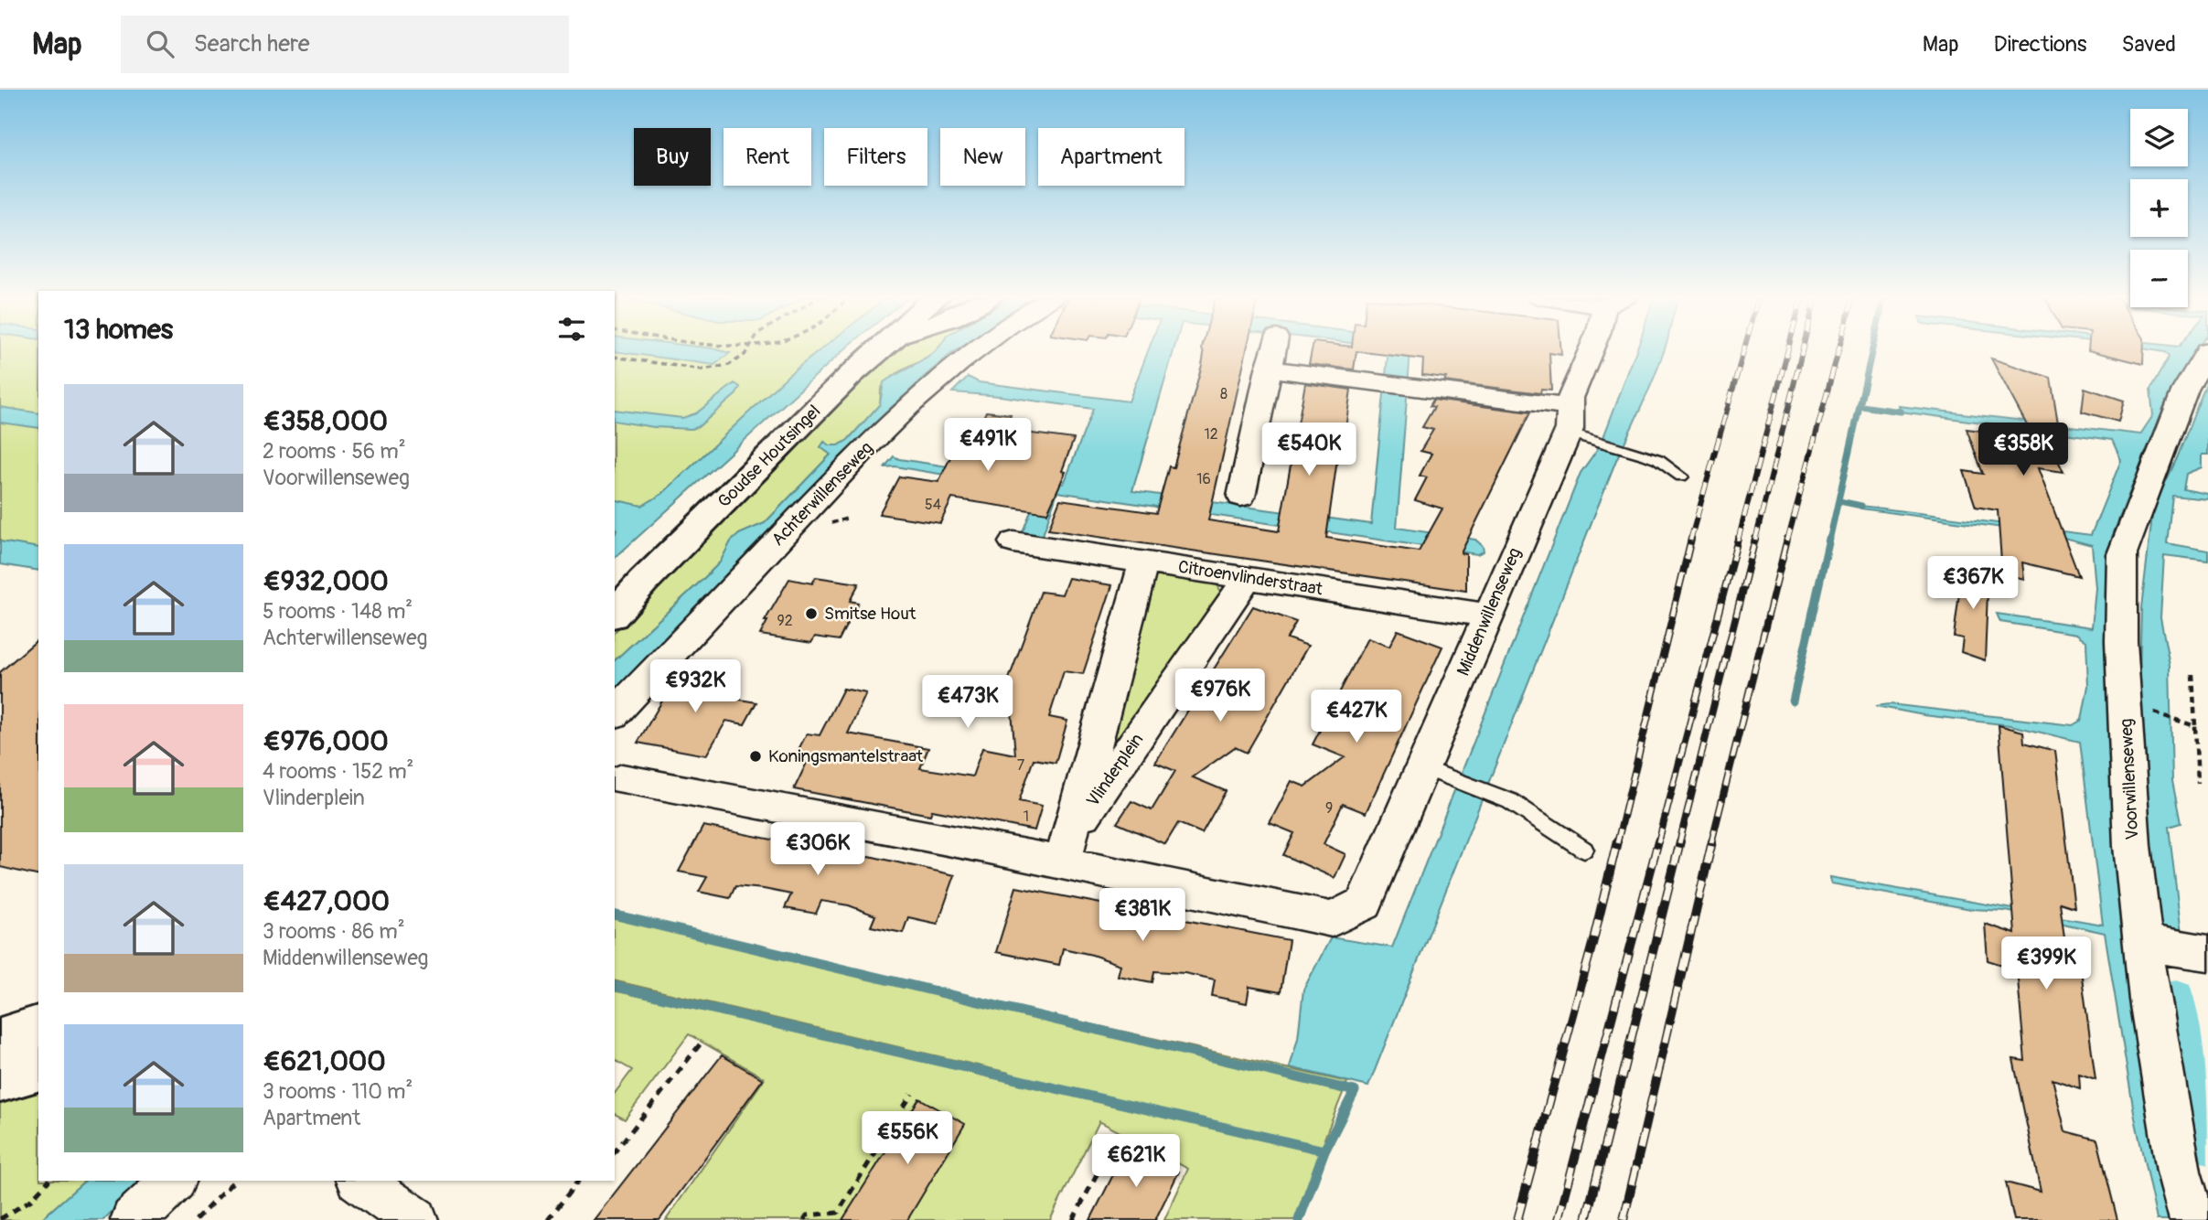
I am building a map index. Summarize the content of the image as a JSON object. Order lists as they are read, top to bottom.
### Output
{
  "streets": {
    "main road": ["Goudse Houtsingel"],
    "street": [
      "Achterwillenseweg",
      "Citroenvlinderstraat",
      "Middenwillenseweg",
      "Vlinderplein",
      "Voorwillenseweg"
    ]
  },
  "crossings": [
    ["Citroenvlinderstraat", "Middenwillenseweg"],
    ["Citroenvlinderstraat", "Vlinderplein"],
    ["Middenwillenseweg", "Vlinderplein"]
  ],
  "places": ["Smitse Hout", "Koningsmantelstraat"],
  "house_numbers": [
    "8",
    "12",
    "16",
    "54",
    "92",
    "7",
    "9",
    "1"
  ],
  "page": {
    "header": "Map",
    "search": "Search here",
    "nav": ["Map", "Directions", "Saved"],
    "map_buttons": ["+", "−"],
    "chip": [
      "Buy",
      "Rent",
      "Filters",
      "New",
      "Apartment"
    ],
    "heading": "13 homes",
    "list": [
      {
        "name": "€358,000",
        "note": "2 rooms · 56 m² · Voorwillenseweg"
      },
      {
        "name": "€932,000",
        "note": "5 rooms · 148 m² · Achterwillenseweg"
      },
      {
        "name": "€976,000",
        "note": "4 rooms · 152 m² · Vlinderplein"
      },
      {
        "name": "€427,000",
        "note": "3 rooms · 86 m² · Middenwillenseweg"
      },
      {
        "name": "€621,000",
        "note": "3 rooms · 110 m² · Apartment"
      }
    ],
    "price": [
      "€491K",
      "€540K",
      "€358K",
      "€367K",
      "€932K",
      "€976K",
      "€473K",
      "€427K",
      "€306K",
      "€381K",
      "€399K",
      "€556K",
      "€621K"
    ]
  }
}
